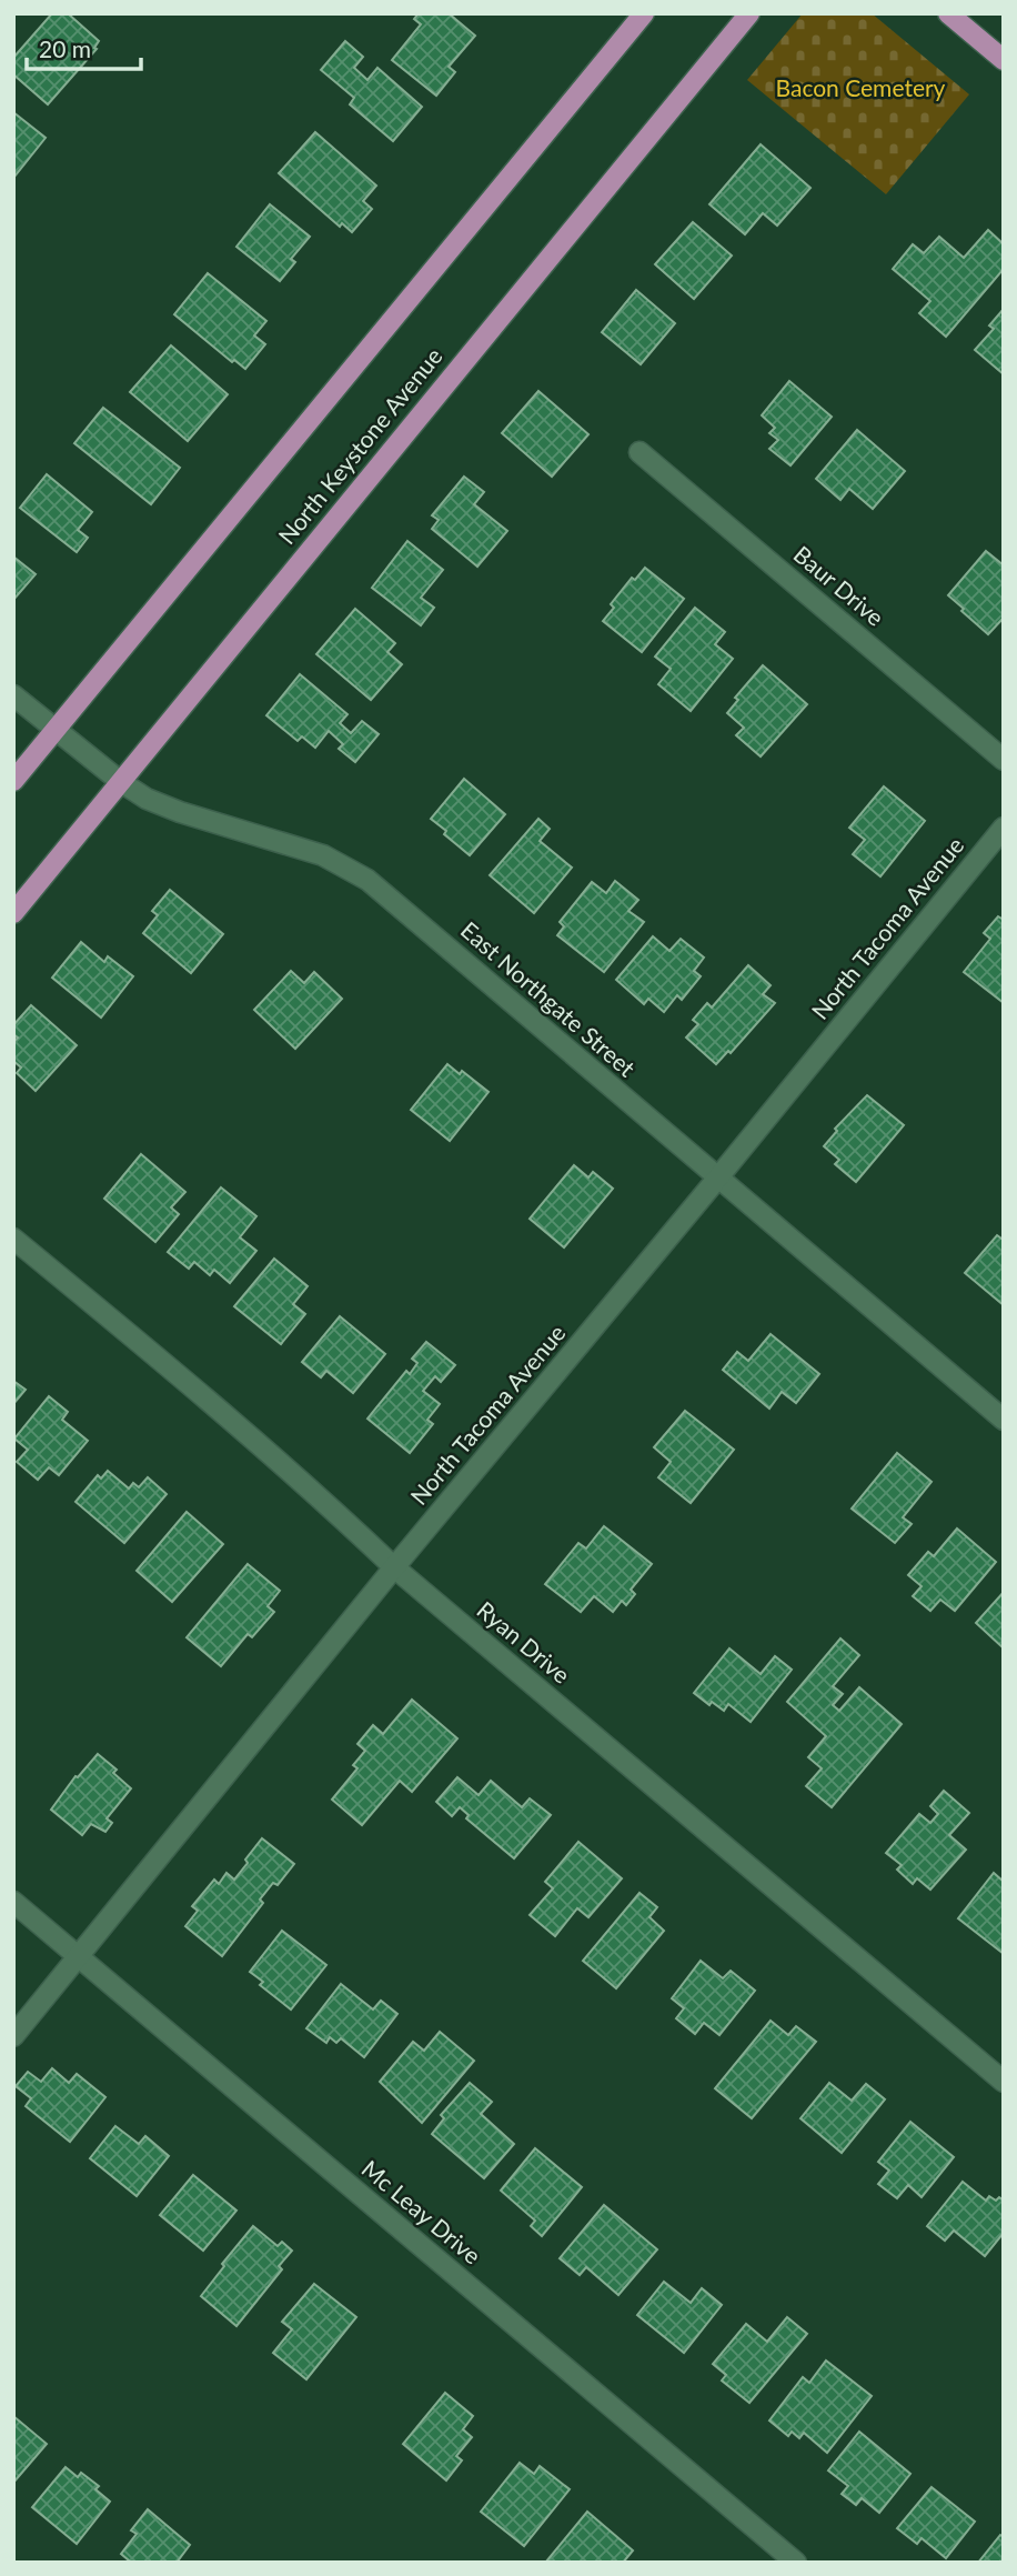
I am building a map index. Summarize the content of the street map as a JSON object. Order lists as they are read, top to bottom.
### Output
{
  "streets": {
    "main road": ["North Keystone Avenue"],
    "street": [
      "Baur Drive",
      "North Tacoma Avenue",
      "East Northgate Street",
      "Ryan Drive",
      "Mc Leay Drive"
    ]
  },
  "crossings": [
    ["North Keystone Avenue", "East Northgate Street"],
    ["North Tacoma Avenue", "East Northgate Street"],
    ["North Tacoma Avenue", "Ryan Drive"],
    ["North Tacoma Avenue", "Mc Leay Drive"]
  ],
  "parks": ["Bacon Cemetery"],
  "scale_bar": "20 m"
}
